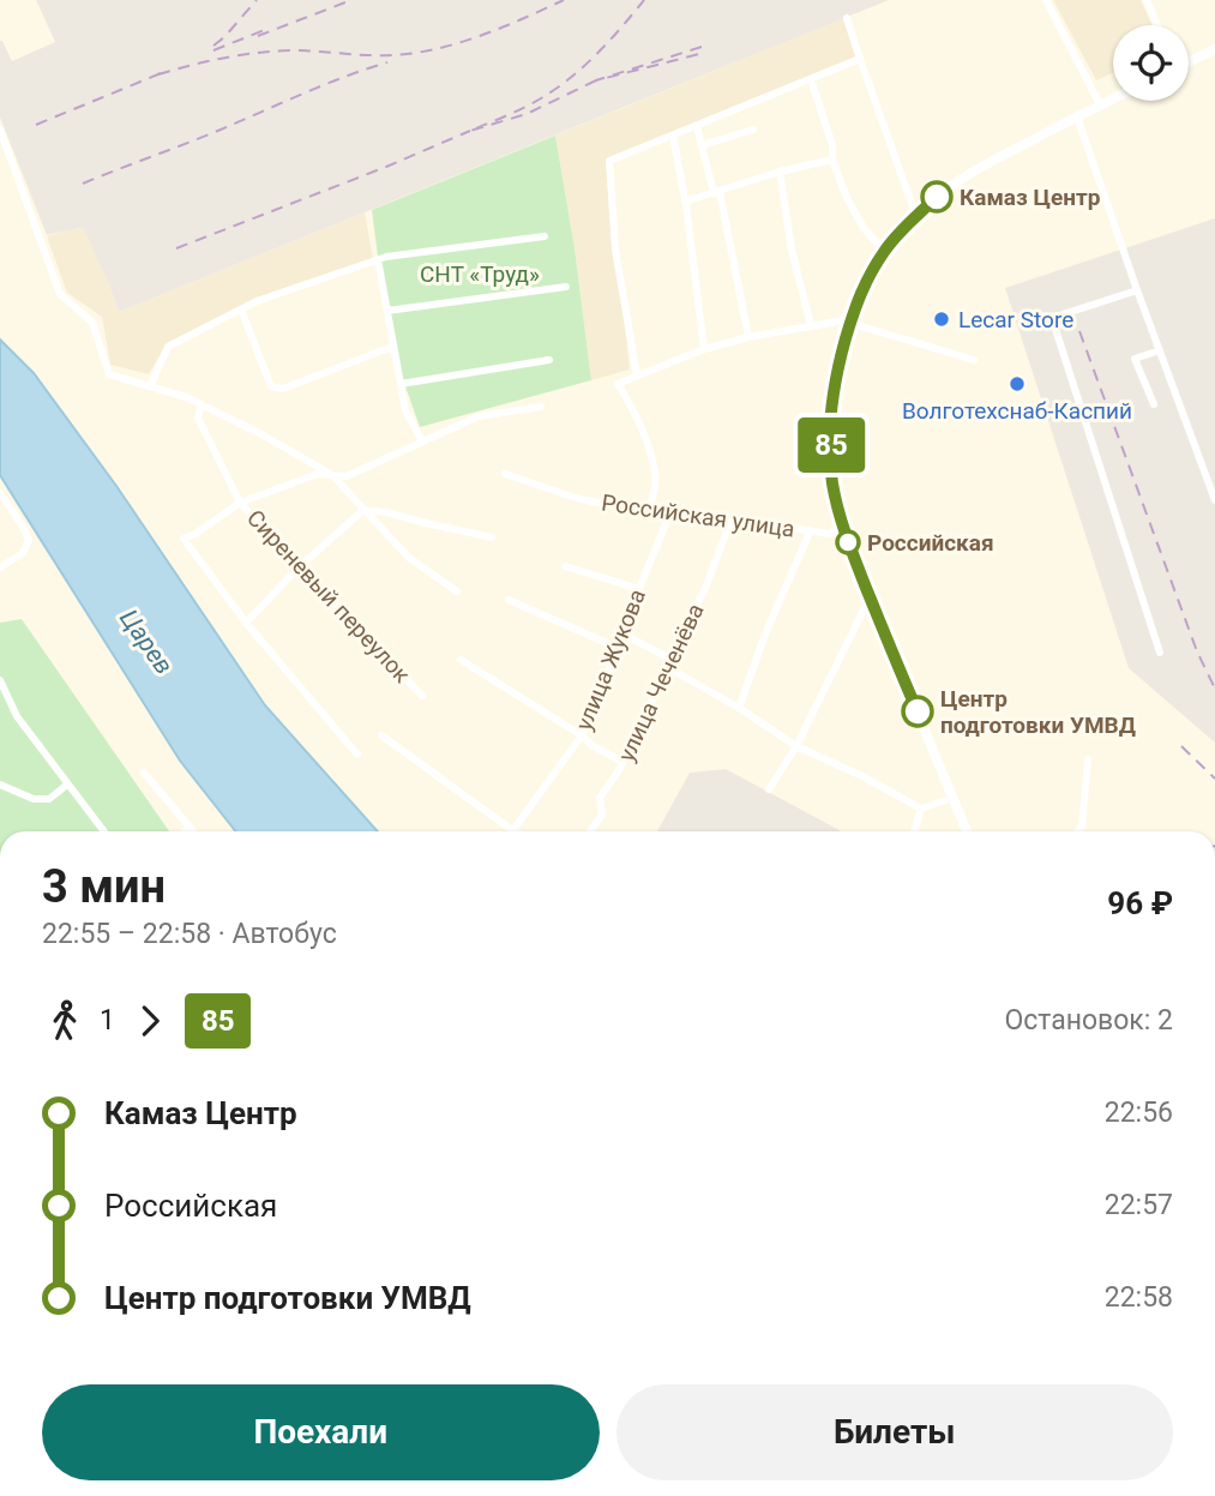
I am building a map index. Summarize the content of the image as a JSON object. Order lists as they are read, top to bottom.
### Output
{
  "streets": {
    "street": [
      "Российская улица",
      "Сиреневый переулок",
      "улица Жукова",
      "улица Чеченёва"
    ]
  },
  "crossings": [
    ["Российская улица", "улица Жукова"],
    ["Российская улица", "улица Чеченёва"]
  ],
  "water": ["Царев"],
  "parks": ["СНТ «Труд»"],
  "places": [
    "Камаз Центр",
    "Lecar Store",
    "Волготехснаб-Каспий",
    "Российская",
    "Центр подготовки УМВД"
  ],
  "lines": ["bus line 85"],
  "page": {
    "on_map": "85",
    "heading": ["3 мин", "22:55 – 22:58 · Автобус", "96 ₽"],
    "legs": ["1", "85", "Остановок: 2"],
    "list": [
      {
        "name": "Камаз Центр",
        "value": "22:56"
      },
      {
        "name": "Российская",
        "value": "22:57"
      },
      {
        "name": "Центр подготовки УМВД",
        "value": "22:58"
      }
    ],
    "buttons": ["Поехали", "Билеты"]
  }
}
